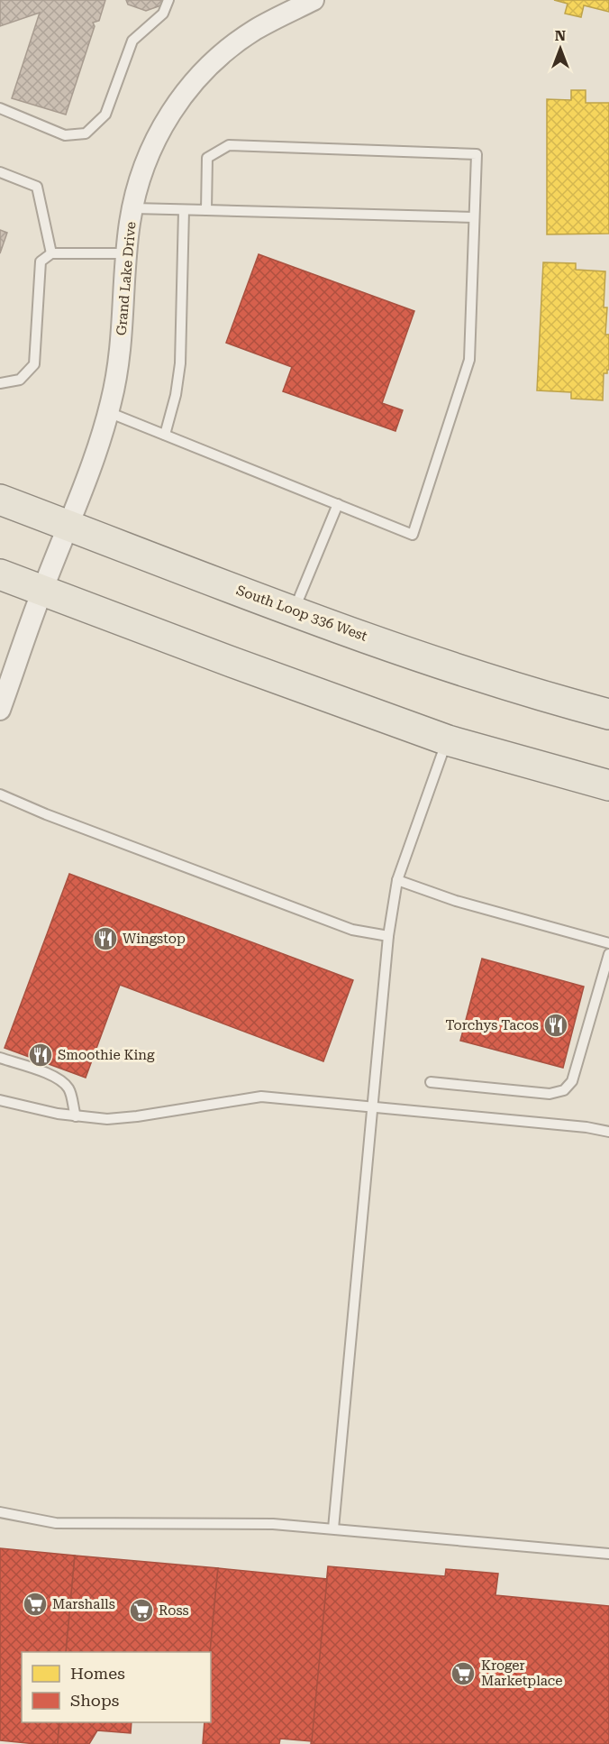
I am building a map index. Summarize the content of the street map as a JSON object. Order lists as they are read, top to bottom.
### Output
{
  "streets": {
    "main road": ["South Loop 336 West"],
    "street": ["Grand Lake Drive"]
  },
  "crossings": [
    ["Grand Lake Drive", "South Loop 336 West"]
  ],
  "places": {
    "restaurant": ["Wingstop", "Torchys Tacos", "Smoothie King"],
    "supermarket": ["Marshalls", "Ross", "Kroger Marketplace"]
  },
  "legend": ["Homes", "Shops"],
  "north": "top"
}
